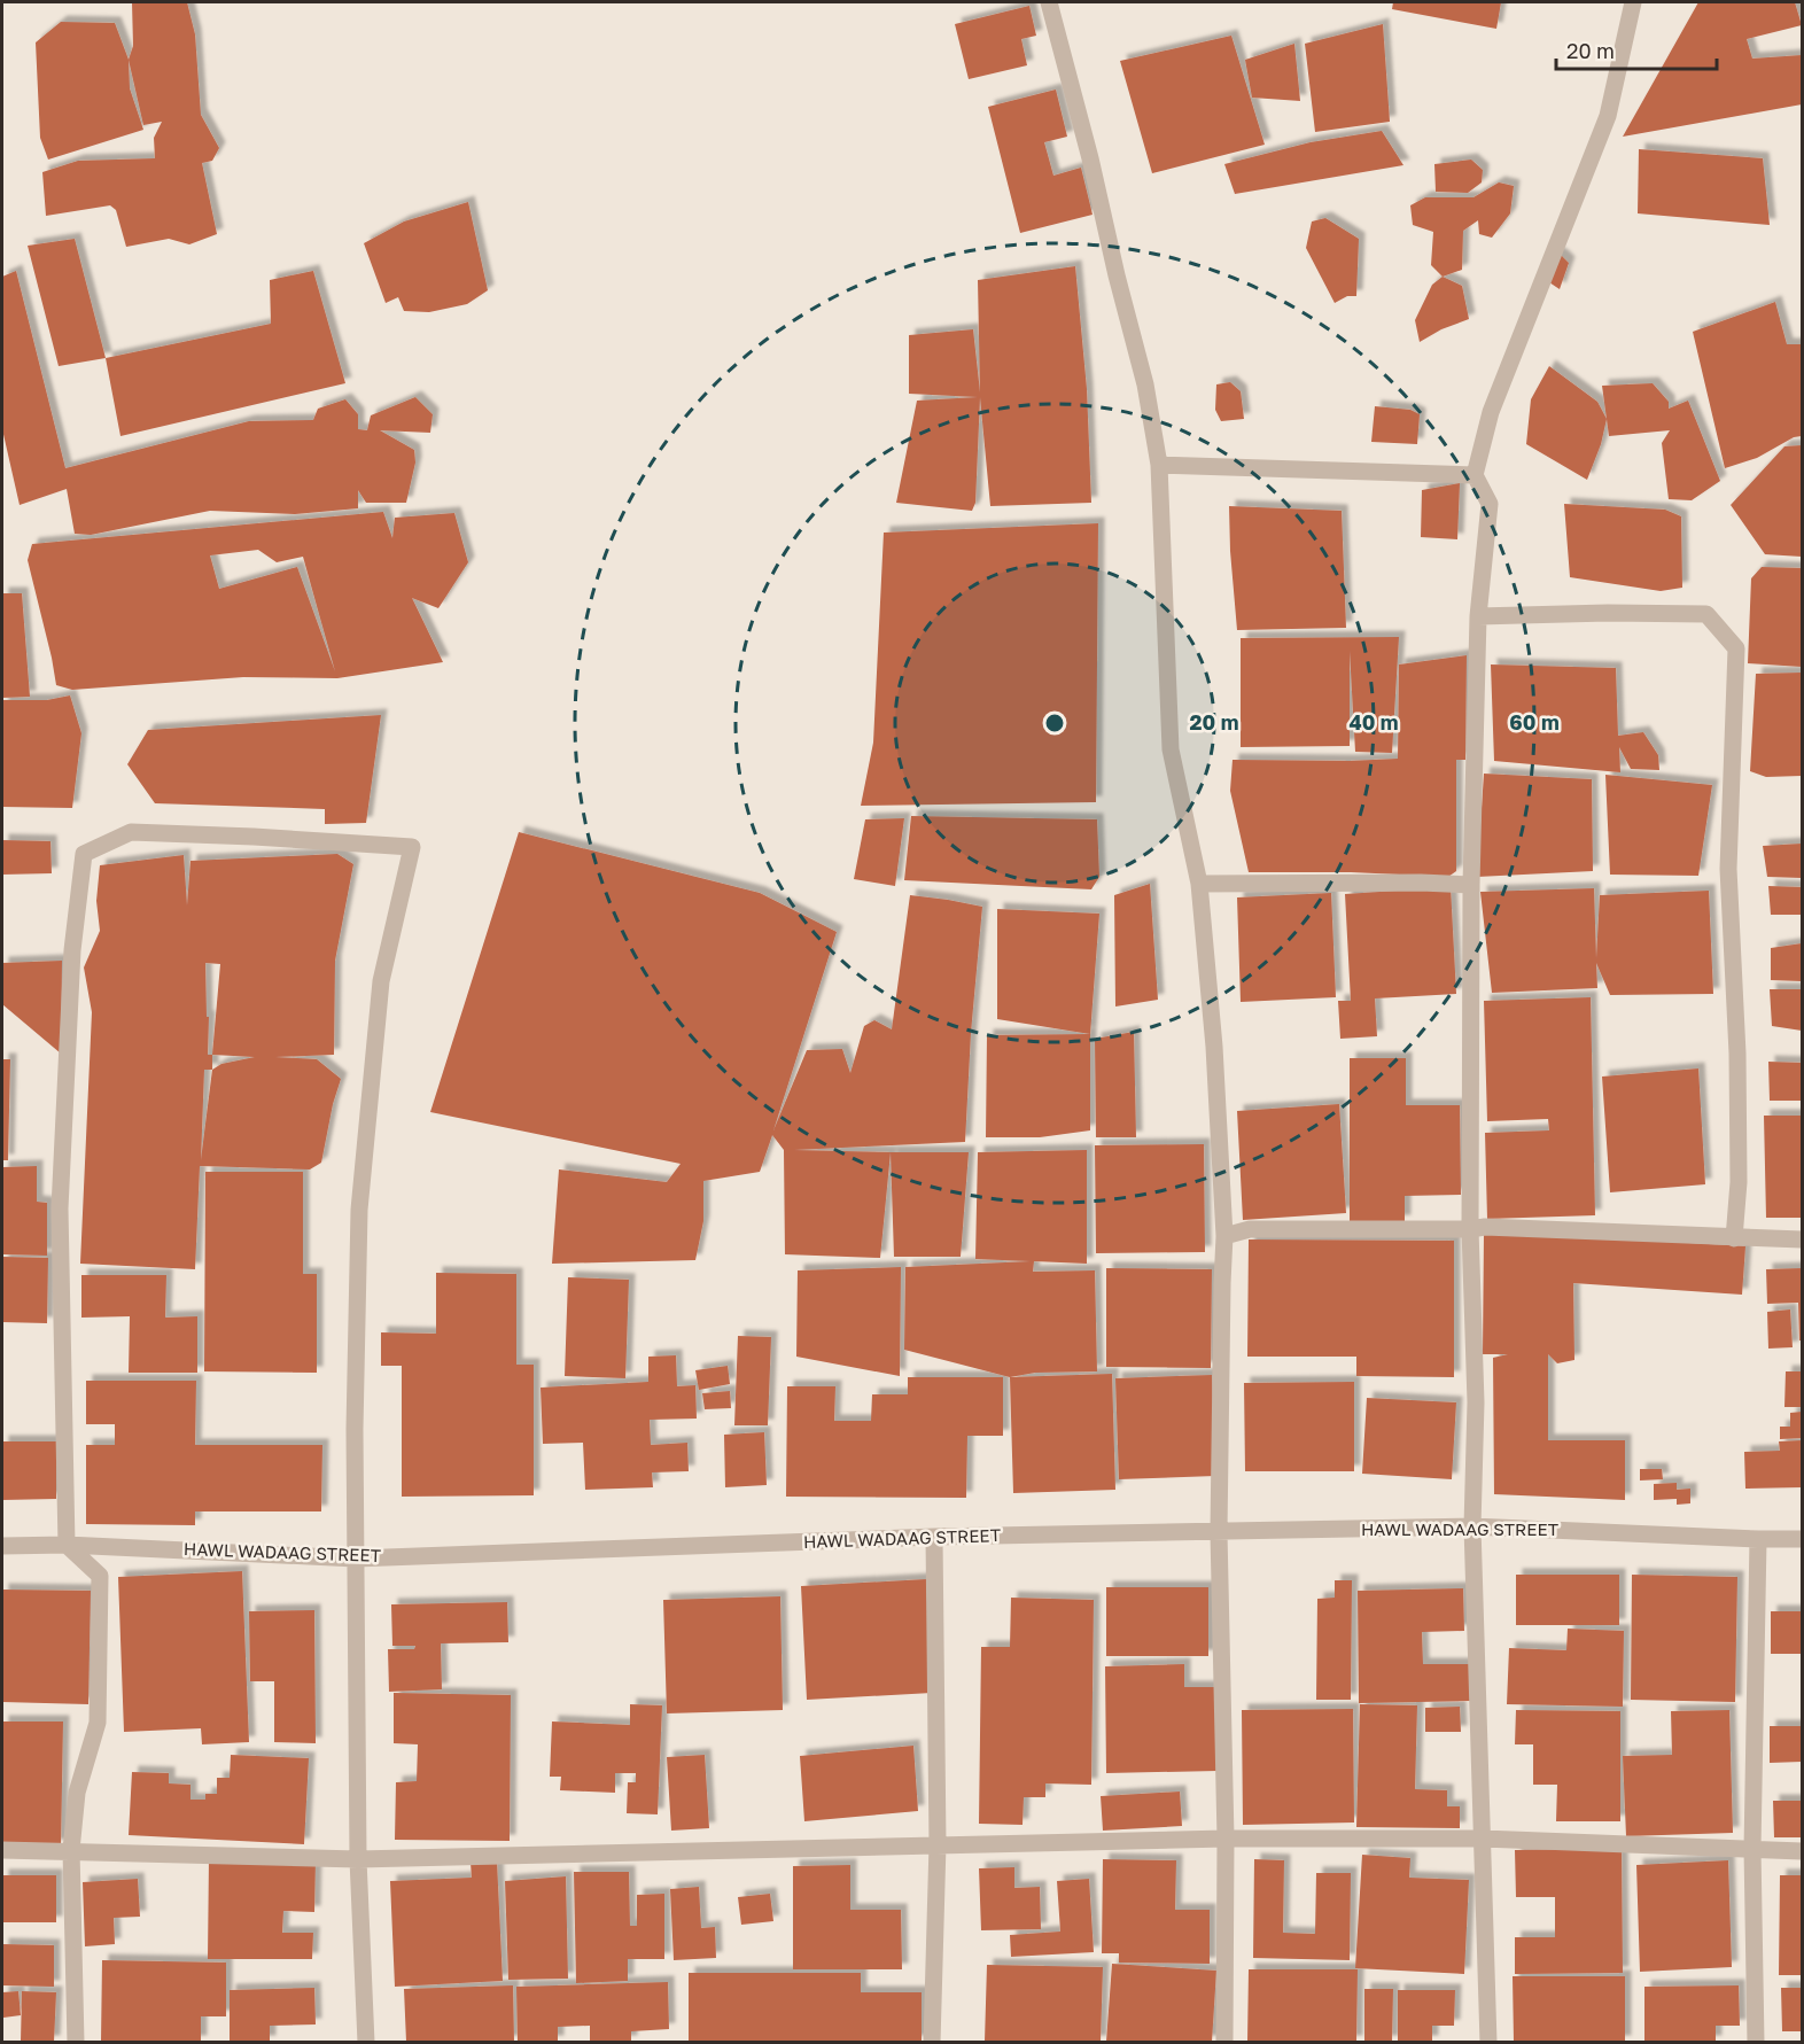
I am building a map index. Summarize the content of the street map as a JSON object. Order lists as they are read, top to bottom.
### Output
{
  "streets": {
    "street": ["HAWL WADAAG STREET"]
  },
  "scale_bar": "20 m",
  "rings": ["20 m", "40 m", "60 m"]
}
